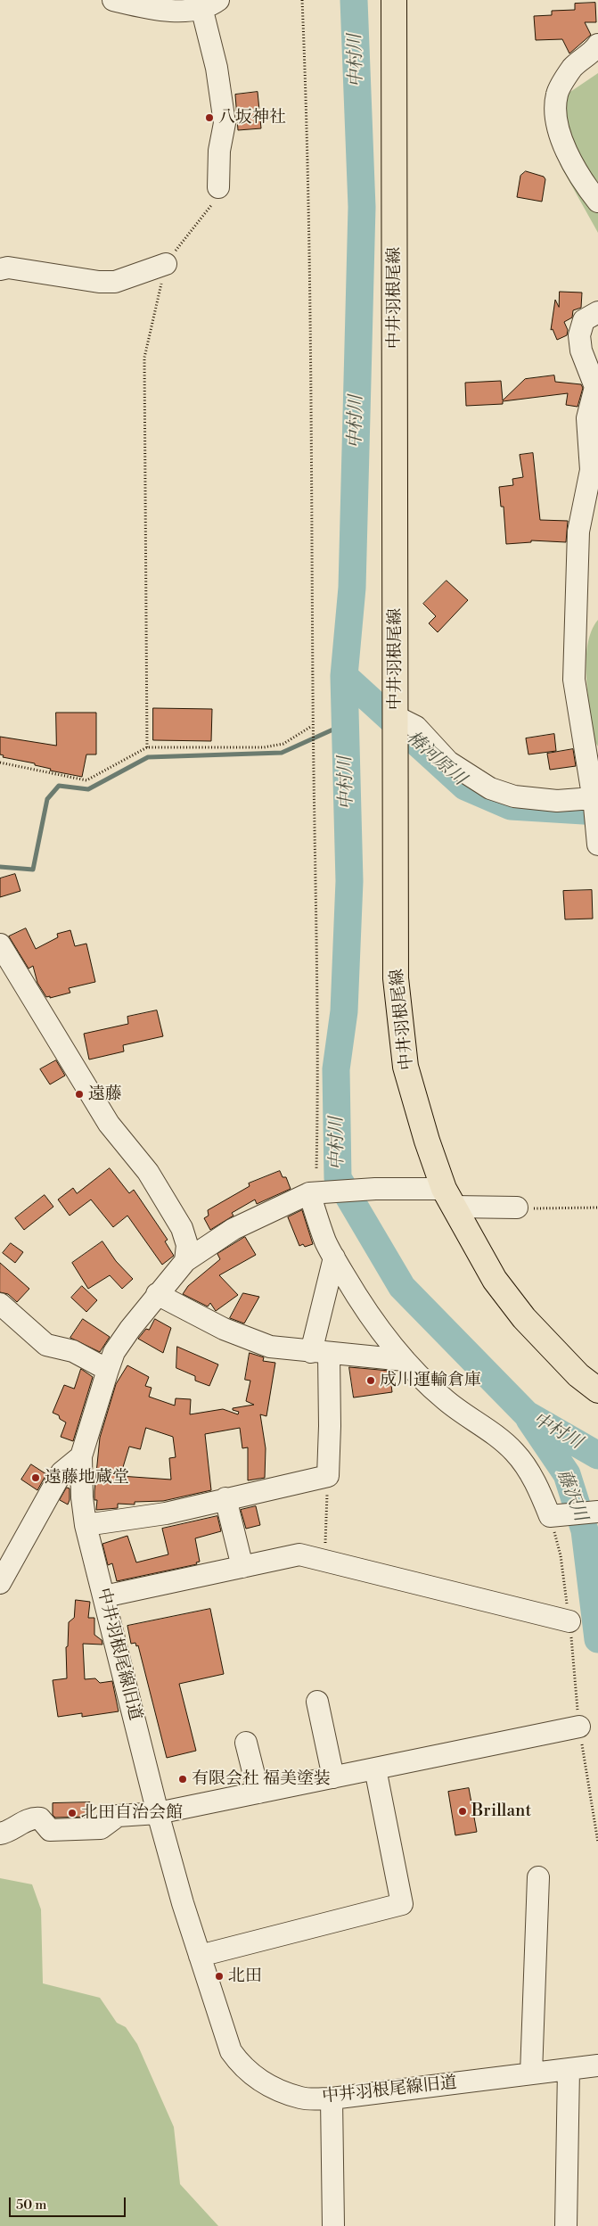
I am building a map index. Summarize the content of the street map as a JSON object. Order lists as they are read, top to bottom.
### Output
{
  "streets": {
    "main road": ["中井羽根尾線"],
    "street": ["中井羽根尾線旧道"]
  },
  "water": ["中村川", "椿河原川", "藤沢川"],
  "places": [
    "八坂神社",
    "遠藤",
    "成川運輸倉庫",
    "遠藤地蔵堂",
    "有限会社 福美塗装",
    "Brillant",
    "北田自治会館",
    "北田"
  ],
  "scale_bar": "50 m"
}
